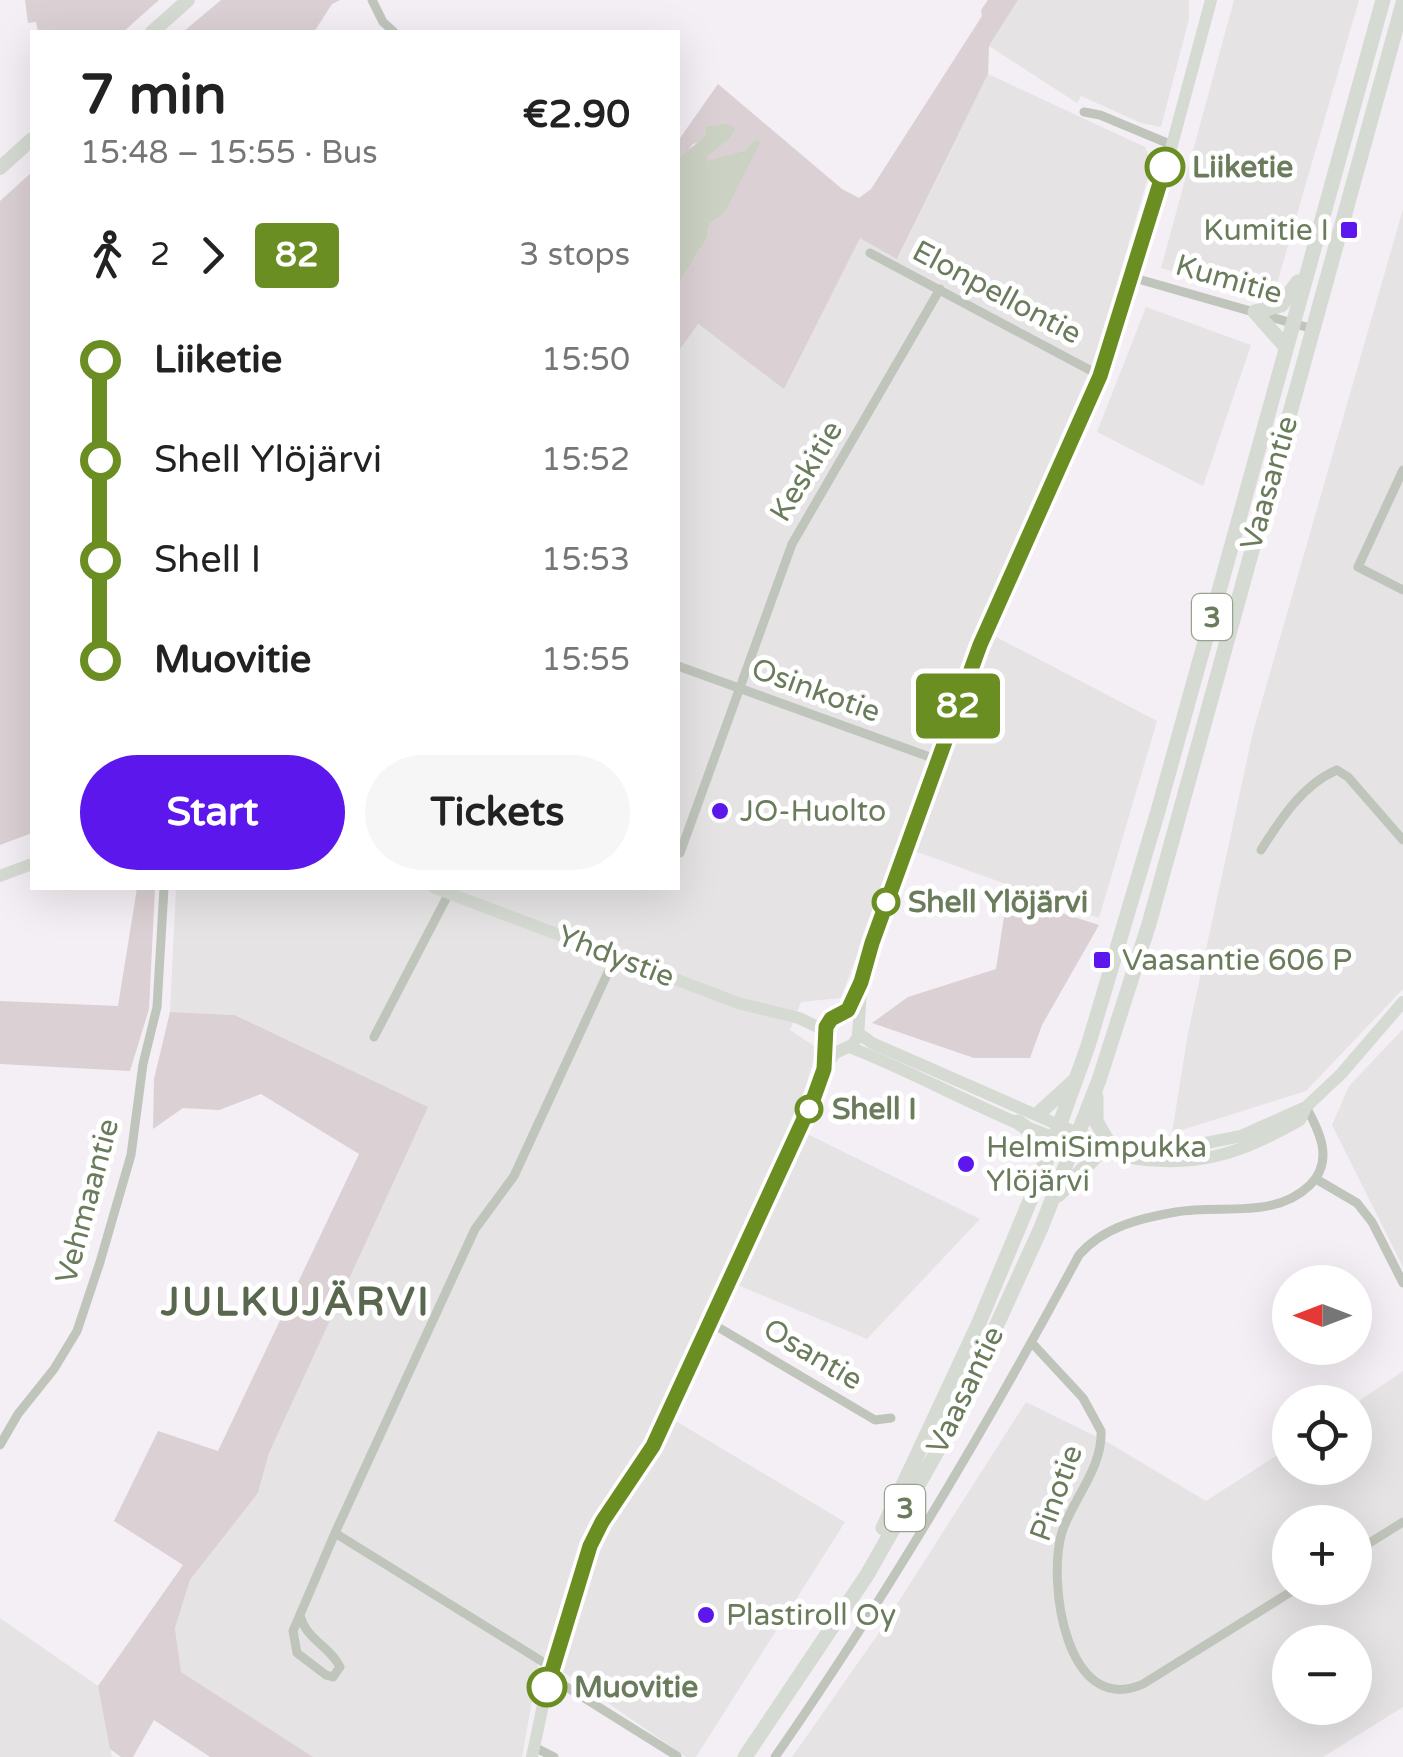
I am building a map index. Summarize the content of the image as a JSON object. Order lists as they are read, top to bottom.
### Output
{
  "streets": {
    "highway": ["Vaasantie", "3"],
    "main road": ["Yhdystie"],
    "street": [
      "Kumitie",
      "Elonpellontie",
      "Keskitie",
      "Osinkotie",
      "Vehmaantie",
      "Osantie",
      "Pinotie"
    ]
  },
  "crossings": [
    ["Kumitie", "Vaasantie"],
    ["Elonpellontie", "Keskitie"],
    ["Keskitie", "Osinkotie"]
  ],
  "districts": ["JULKUJÄRVI"],
  "places": {
    "other": [
      "Liiketie",
      "JO-Huolto",
      "Shell Ylöjärvi",
      "Shell I",
      "HelmiSimpukka Ylöjärvi",
      "Plastiroll Oy",
      "Muovitie"
    ],
    "transit": ["Kumitie I", "Vaasantie 606 P"]
  },
  "lines": ["bus line 82"],
  "north": "left",
  "page": {
    "on_map": "82",
    "heading": ["7 min", "15:48 – 15:55 · Bus", "€2.90"],
    "legs": ["2", "82", "3 stops"],
    "list": [
      {
        "name": "Liiketie",
        "value": "15:50"
      },
      {
        "name": "Shell Ylöjärvi",
        "value": "15:52"
      },
      {
        "name": "Shell I",
        "value": "15:53"
      },
      {
        "name": "Muovitie",
        "value": "15:55"
      }
    ],
    "buttons": ["Start", "Tickets"],
    "map_buttons": ["+", "−"]
  }
}
